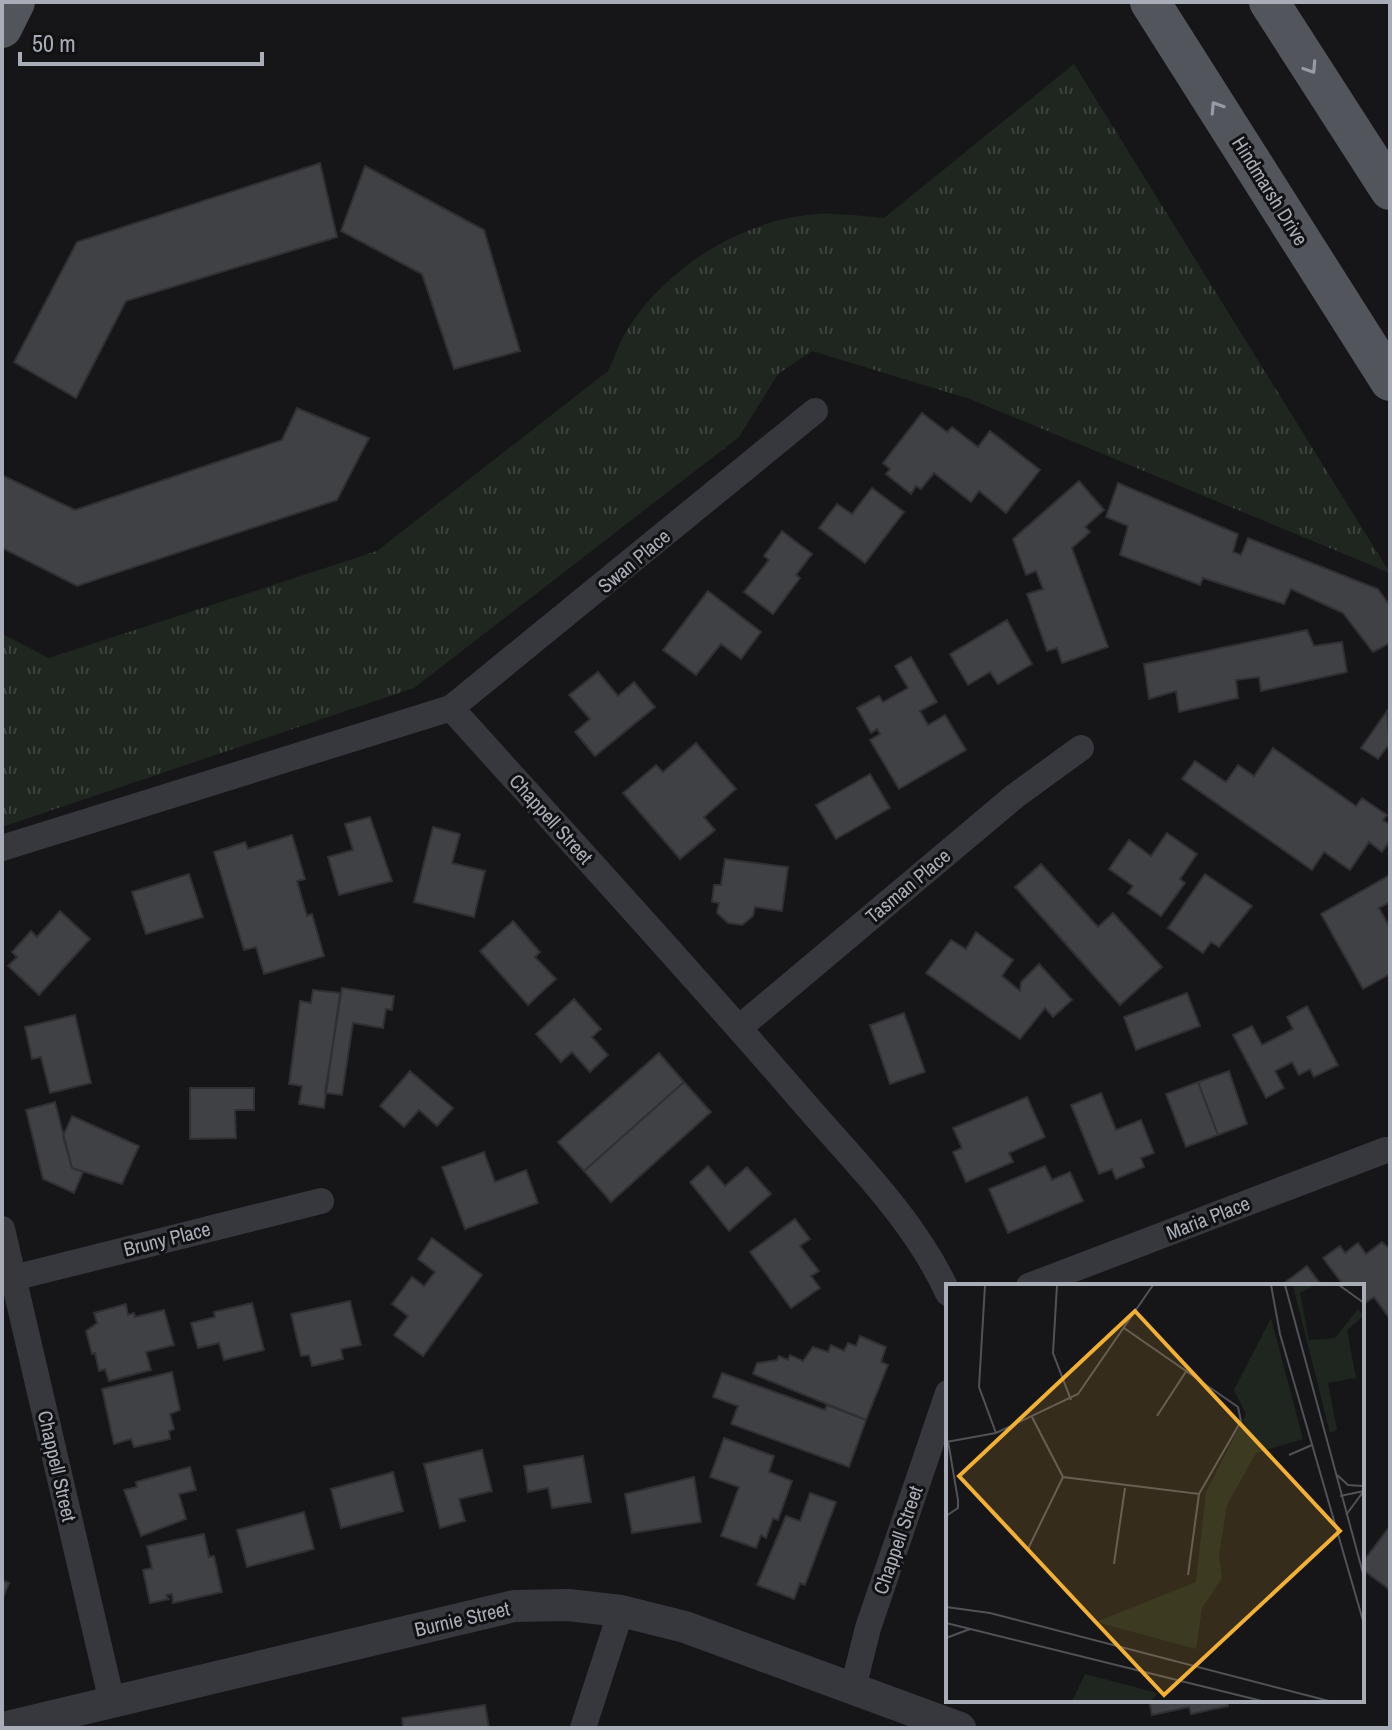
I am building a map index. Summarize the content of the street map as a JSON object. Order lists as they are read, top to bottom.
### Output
{
  "streets": {
    "main road": ["Hindmarsh Drive"],
    "street": [
      "Swan Place",
      "Chappell Street",
      "Tasman Place",
      "Maria Place",
      "Bruny Place",
      "Burnie Street"
    ]
  },
  "crossings": [
    ["Swan Place", "Chappell Street"],
    ["Chappell Street", "Tasman Place"],
    ["Chappell Street", "Bruny Place"],
    ["Chappell Street", "Burnie Street"]
  ],
  "scale_bar": "50 m"
}
